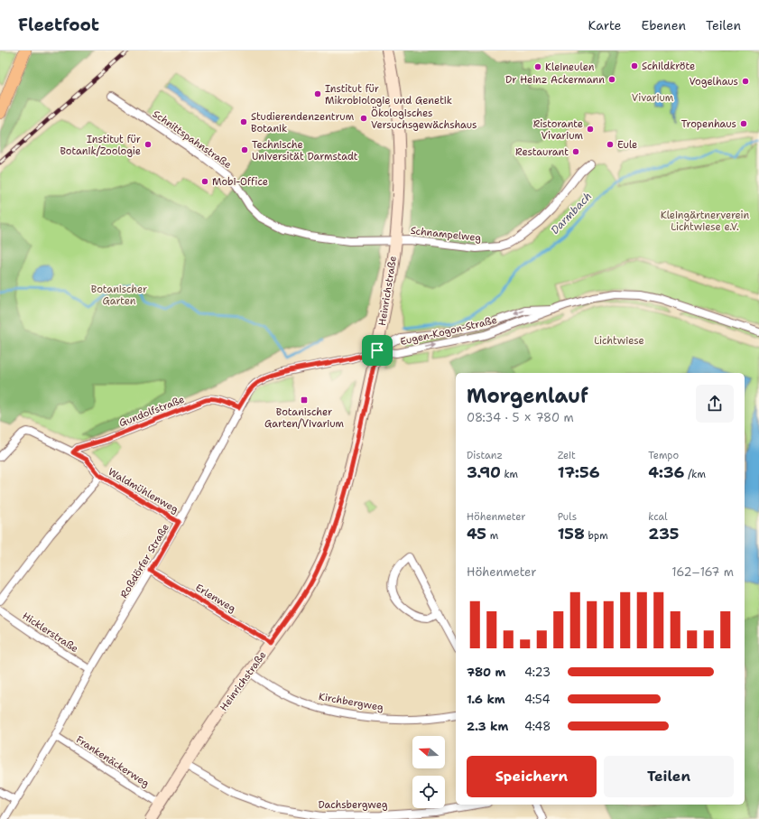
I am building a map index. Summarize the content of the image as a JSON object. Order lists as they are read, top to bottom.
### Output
{
  "streets": {
    "main road": ["Heinrichstraße"],
    "street": [
      "Schnittspahnstraße",
      "Schnampelweg",
      "Eugen-Kogon-Straße",
      "Gundolfstraße",
      "Waldmühlenweg",
      "Roßdörfer Straße",
      "Erlenweg",
      "Hicklerstraße",
      "Kirchbergweg",
      "Frankenäckerweg",
      "Dachsbergweg"
    ]
  },
  "crossings": [
    ["Schnittspahnstraße", "Schnampelweg"],
    ["Schnittspahnstraße", "Heinrichstraße"],
    ["Schnampelweg", "Heinrichstraße"],
    ["Heinrichstraße", "Eugen-Kogon-Straße"],
    ["Heinrichstraße", "Roßdörfer Straße"],
    ["Heinrichstraße", "Erlenweg"],
    ["Heinrichstraße", "Kirchbergweg"],
    ["Heinrichstraße", "Frankenäckerweg"],
    ["Heinrichstraße", "Dachsbergweg"],
    ["Eugen-Kogon-Straße", "Roßdörfer Straße"],
    ["Gundolfstraße", "Waldmühlenweg"],
    ["Gundolfstraße", "Roßdörfer Straße"],
    ["Waldmühlenweg", "Roßdörfer Straße"],
    ["Roßdörfer Straße", "Erlenweg"],
    ["Roßdörfer Straße", "Hicklerstraße"],
    ["Roßdörfer Straße", "Frankenäckerweg"]
  ],
  "water": ["Darmbach"],
  "parks": [
    "Vivarium",
    "Kleingärtnerverein Lichtwiese e.V.",
    "Botanischer Garten",
    "Lichtwiese"
  ],
  "places": {
    "other": [
      "Schildkröte",
      "Kleineulen",
      "Dr Heinz Ackermann",
      "Vogelhaus",
      "Institut für Mikrobiologie und Genetik",
      "Ökologisches Versuchsgewächshaus",
      "Studierendenzentrum Botanik",
      "Tropenhaus",
      "Ristorante Vivarium",
      "Institut für Botanik/Zoologie",
      "Eule",
      "Technische Universität Darmstadt",
      "Restaurant",
      "Mobi-Office"
    ],
    "transit": ["Botanischer Garten/Vivarium"]
  },
  "north": "left",
  "page": {
    "header": "Fleetfoot",
    "nav": ["Karte", "Ebenen", "Teilen"],
    "heading": ["Morgenlauf", "08:34 · 5 × 780 m"],
    "stats": [
      ["Distanz", "3.90 km"],
      ["Zeit", "17:56"],
      ["Tempo", "4:36 /km"],
      ["Höhenmeter", "45 m"],
      ["Puls", "158 bpm"],
      ["kcal", "235"]
    ],
    "chart": ["Höhenmeter", "162–167 m"],
    "list": [
      {
        "name": "780 m",
        "note": "4:23"
      },
      {
        "name": "1.6 km",
        "note": "4:54"
      },
      {
        "name": "2.3 km",
        "note": "4:48"
      }
    ],
    "buttons": ["Speichern", "Teilen"]
  }
}
